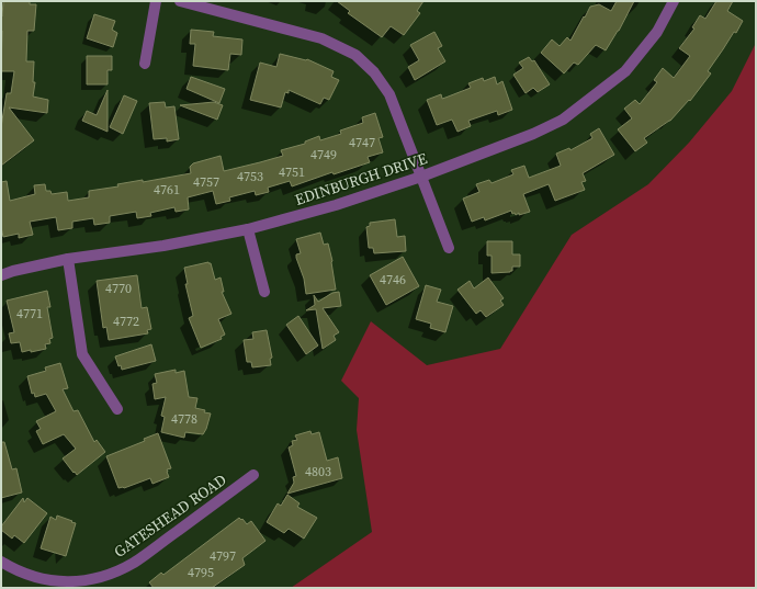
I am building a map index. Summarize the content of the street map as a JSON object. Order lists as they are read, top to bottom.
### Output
{
  "streets": {
    "street": ["EDINBURGH DRIVE", "GATESHEAD ROAD"]
  },
  "house_numbers": [
    "4747",
    "4749",
    "4751",
    "4753",
    "4757",
    "4761",
    "4746",
    "4770",
    "4771",
    "4772",
    "4778",
    "4803",
    "4797",
    "4795"
  ]
}
